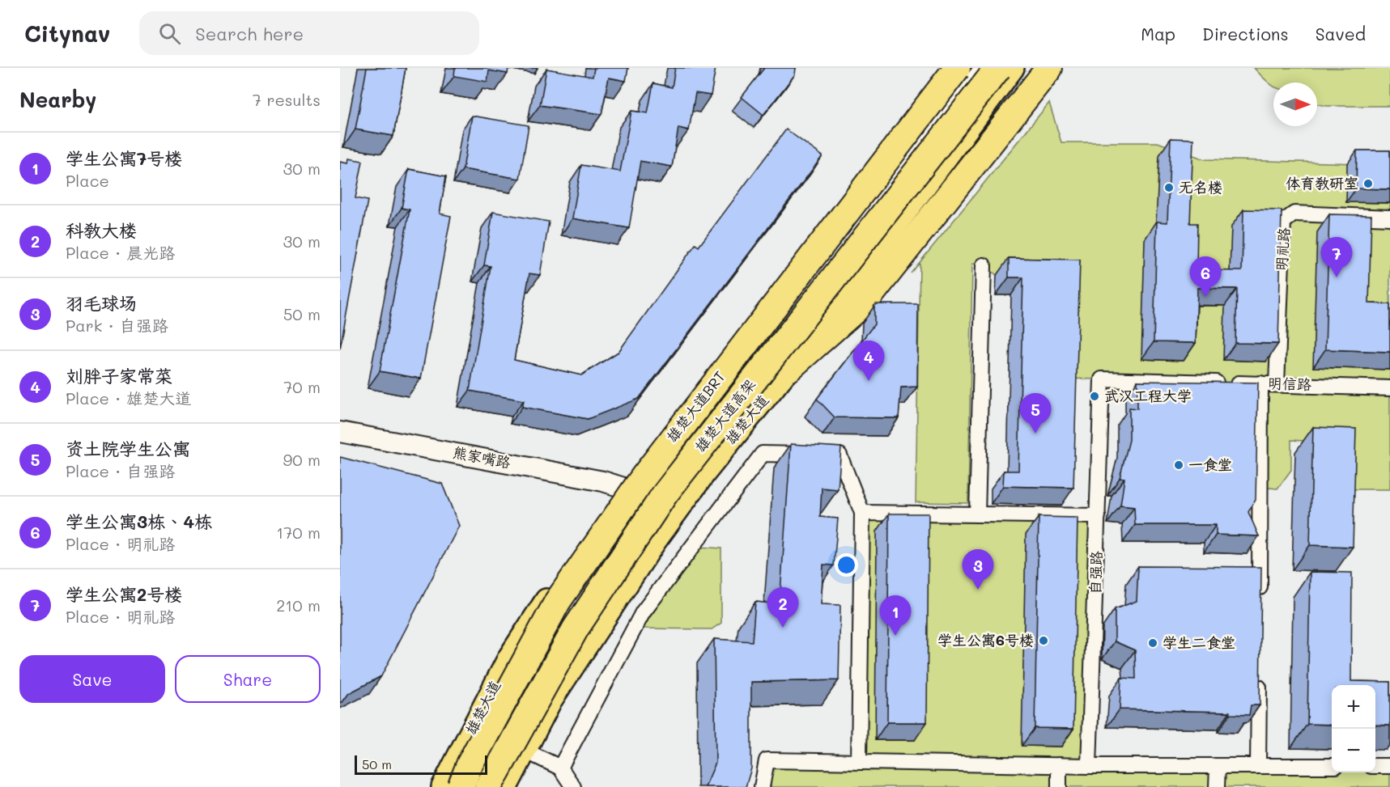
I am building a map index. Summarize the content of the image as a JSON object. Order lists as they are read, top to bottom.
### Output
{
  "streets": {
    "highway": ["雄楚大道高架"],
    "main road": ["雄楚大道"],
    "street": [
      "明礼路",
      "明信路",
      "熊家嘴路",
      "自强路"
    ],
    "lane": ["雄楚大道BRT"]
  },
  "crossings": [
    ["明礼路", "明信路"],
    ["明信路", "自强路"],
    ["雄楚大道", "熊家嘴路"]
  ],
  "places": [
    "体育教研室",
    "无名楼",
    "武汉工程大学",
    "一食堂",
    "学生公寓6号楼",
    "学生二食堂"
  ],
  "scale_bar": "50 m",
  "north": "right",
  "page": {
    "header": "Citynav",
    "search": "Search here",
    "nav": ["Map", "Directions", "Saved"],
    "heading": ["Nearby", "7 results"],
    "list": [
      {
        "mark": "1",
        "name": "学生公寓7号楼",
        "note": "Place",
        "value": "30 m"
      },
      {
        "mark": "2",
        "name": "科教大楼",
        "note": "Place · 晨光路",
        "value": "30 m"
      },
      {
        "mark": "3",
        "name": "羽毛球场",
        "note": "Park · 自强路",
        "value": "50 m"
      },
      {
        "mark": "4",
        "name": "刘胖子家常菜",
        "note": "Place · 雄楚大道",
        "value": "70 m"
      },
      {
        "mark": "5",
        "name": "资土院学生公寓",
        "note": "Place · 自强路",
        "value": "90 m"
      },
      {
        "mark": "6",
        "name": "学生公寓3栋、4栋",
        "note": "Place · 明礼路",
        "value": "170 m"
      },
      {
        "mark": "7",
        "name": "学生公寓2号楼",
        "note": "Place · 明礼路",
        "value": "210 m"
      }
    ],
    "pins": [
      "7",
      "6",
      "4",
      "5",
      "3",
      "2",
      "1"
    ],
    "buttons": ["Save", "Share"],
    "map_buttons": ["+", "−"],
    "scale": "50 m"
  }
}
